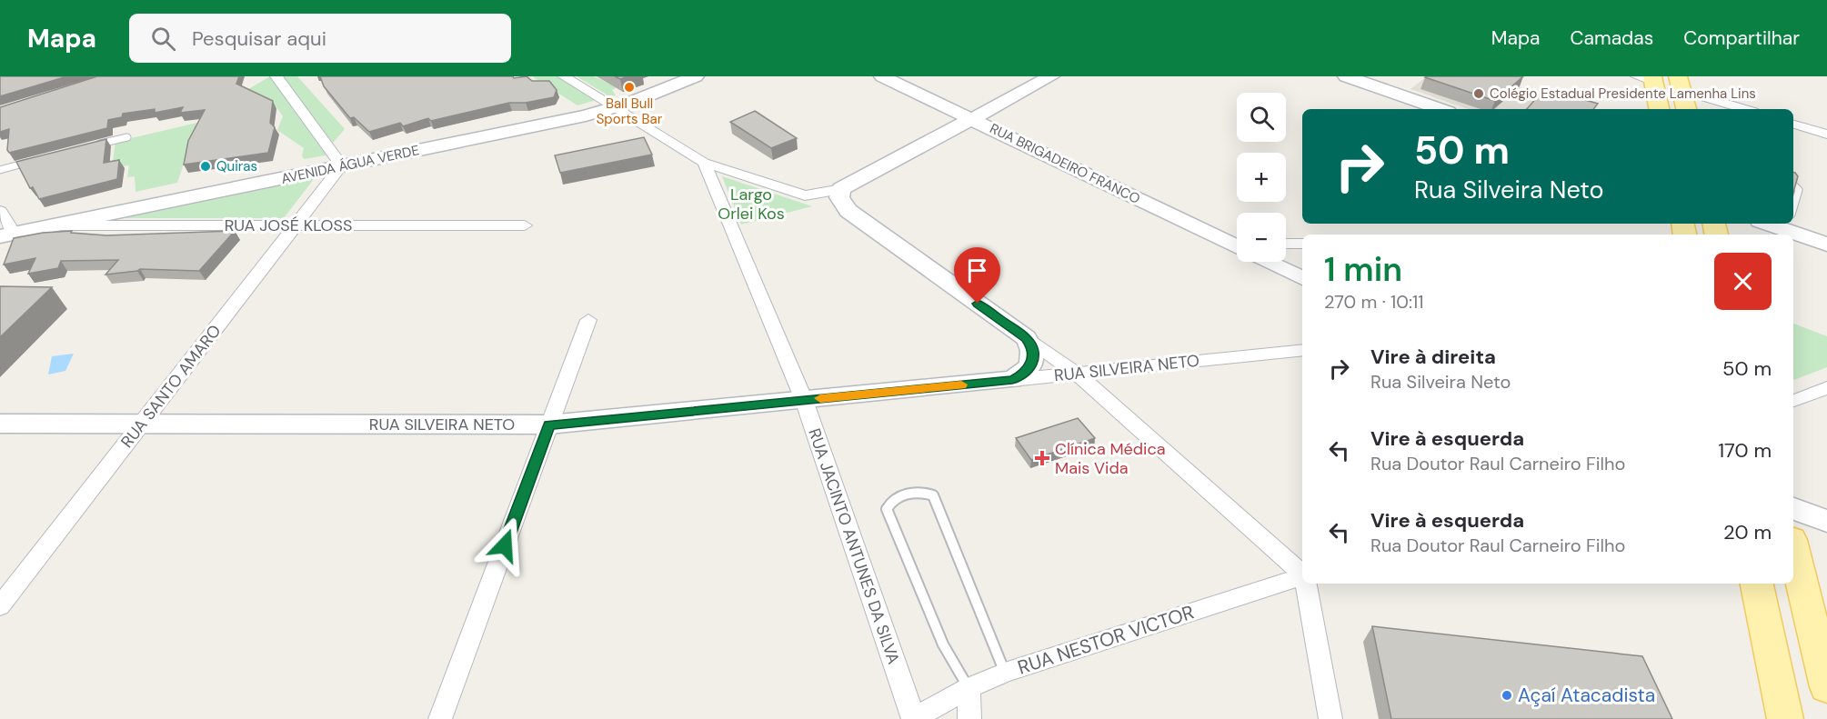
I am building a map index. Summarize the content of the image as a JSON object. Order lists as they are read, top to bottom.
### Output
{
  "streets": {
    "main road": ["RUA BRIGADEIRO FRANCO", "AVENIDA ÁGUA VERDE", "RUA SILVEIRA NETO"],
    "street": [
      "RUA JOSÉ KLOSS",
      "RUA SANTO AMARO",
      "RUA JACINTO ANTUNES DA SILVA",
      "RUA NESTOR VICTOR"
    ]
  },
  "crossings": [
    ["AVENIDA ÁGUA VERDE", "RUA JOSÉ KLOSS"],
    ["AVENIDA ÁGUA VERDE", "RUA SANTO AMARO"],
    ["RUA JOSÉ KLOSS", "RUA SANTO AMARO"],
    ["RUA SILVEIRA NETO", "RUA SANTO AMARO"],
    ["RUA SILVEIRA NETO", "RUA JACINTO ANTUNES DA SILVA"],
    ["RUA JACINTO ANTUNES DA SILVA", "RUA NESTOR VICTOR"]
  ],
  "parks": ["Largo Orlei Kos"],
  "places": {
    "other": [
      "Ball Bull Sports Bar",
      "Colégio Estadual Presidente Lamenha Lins",
      "Quiras",
      "Açaí Atacadista"
    ],
    "health": ["Clínica Médica Mais Vida"]
  },
  "page": {
    "header": "Mapa",
    "search": "Pesquisar aqui",
    "nav": ["Mapa", "Camadas", "Compartilhar"],
    "map_buttons": ["+", "−"],
    "turn": ["50 m", "Rua Silveira Neto"],
    "heading": ["1 min", "270 m · 10:11"],
    "list": [
      {
        "name": "Vire à direita",
        "note": "Rua Silveira Neto",
        "value": "50 m"
      },
      {
        "name": "Vire à esquerda",
        "note": "Rua Doutor Raul Carneiro Filho",
        "value": "170 m"
      },
      {
        "name": "Vire à esquerda",
        "note": "Rua Doutor Raul Carneiro Filho",
        "value": "20 m"
      }
    ]
  }
}
